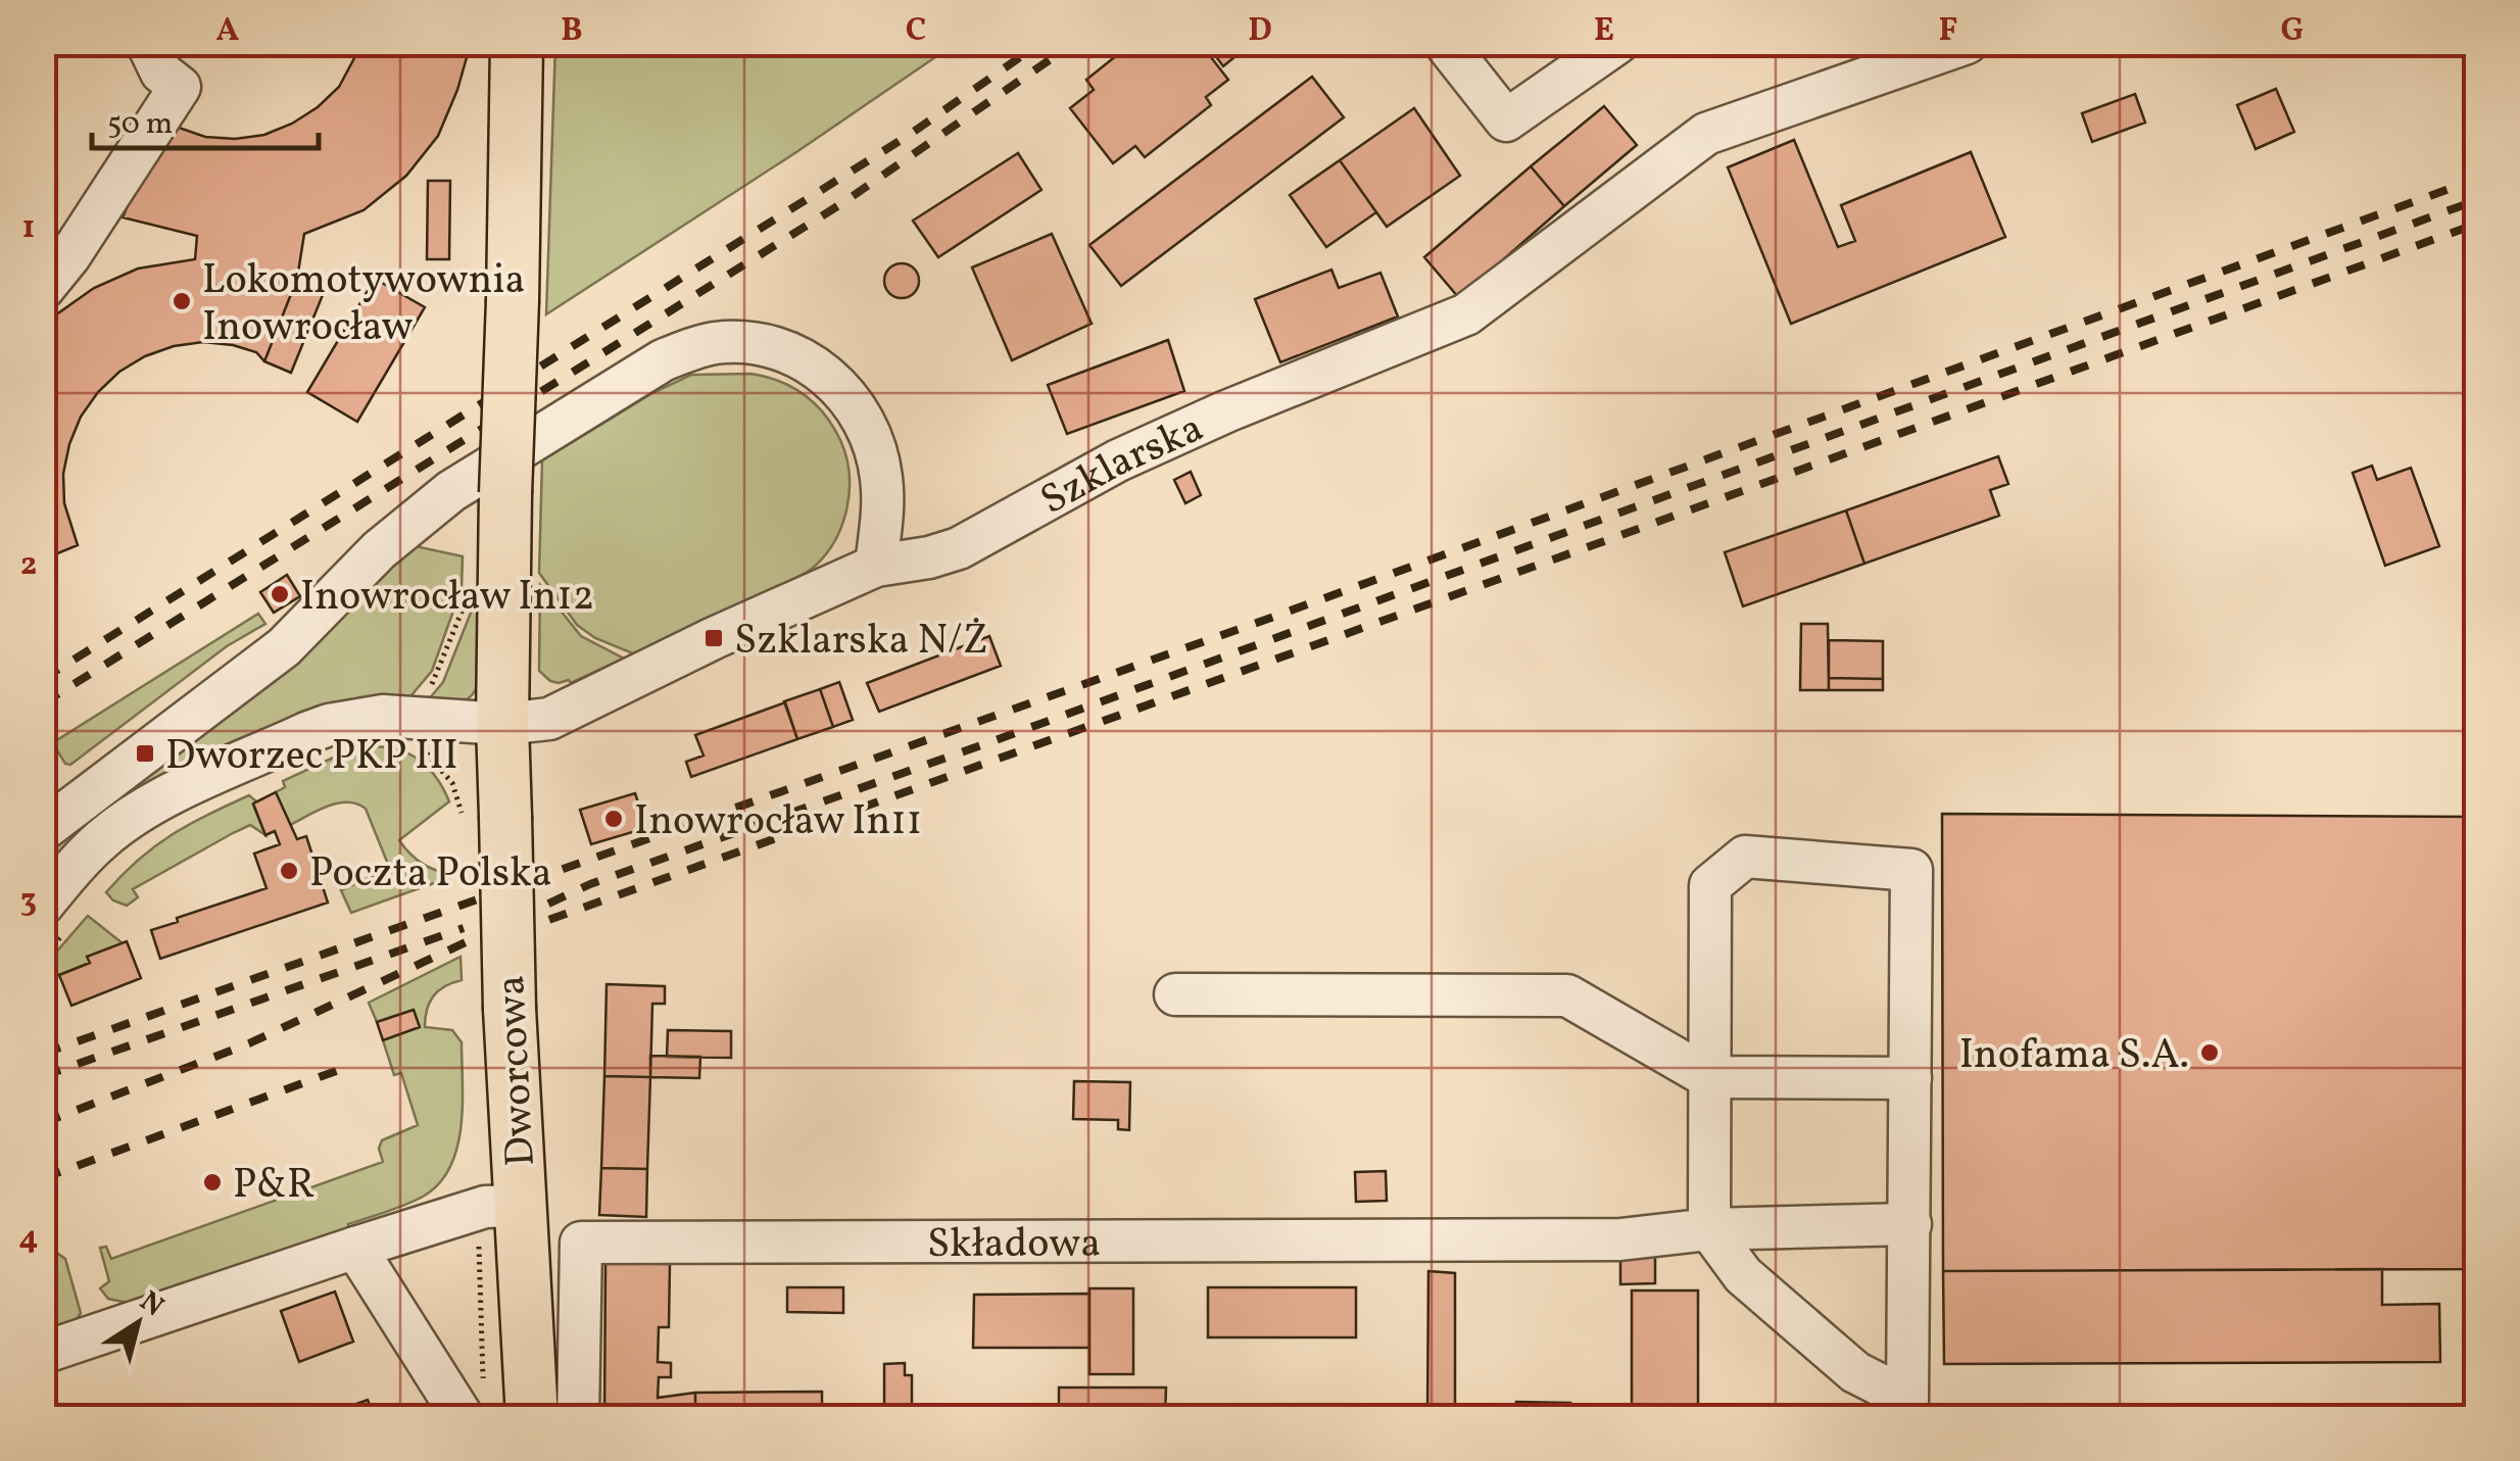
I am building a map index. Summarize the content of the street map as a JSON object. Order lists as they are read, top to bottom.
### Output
{
  "streets": {
    "main road": ["Dworcowa"],
    "street": ["Szklarska", "Składowa"]
  },
  "crossings": [
    ["Szklarska", "Dworcowa"]
  ],
  "places": {
    "other": [
      "Lokomotywownia Inowrocław",
      "Inowrocław In12",
      "Inowrocław In11",
      "Poczta Polska",
      "Inofama S.A.",
      "P&R"
    ],
    "transit": ["Szklarska N/Ż", "Dworzec PKP III"]
  },
  "scale_bar": "50 m",
  "north": "top right",
  "grid": {
    "columns": [
      "A",
      "B",
      "C",
      "D",
      "E",
      "F",
      "G"
    ],
    "rows": [
      "1",
      "2",
      "3",
      "4"
    ]
  }
}
